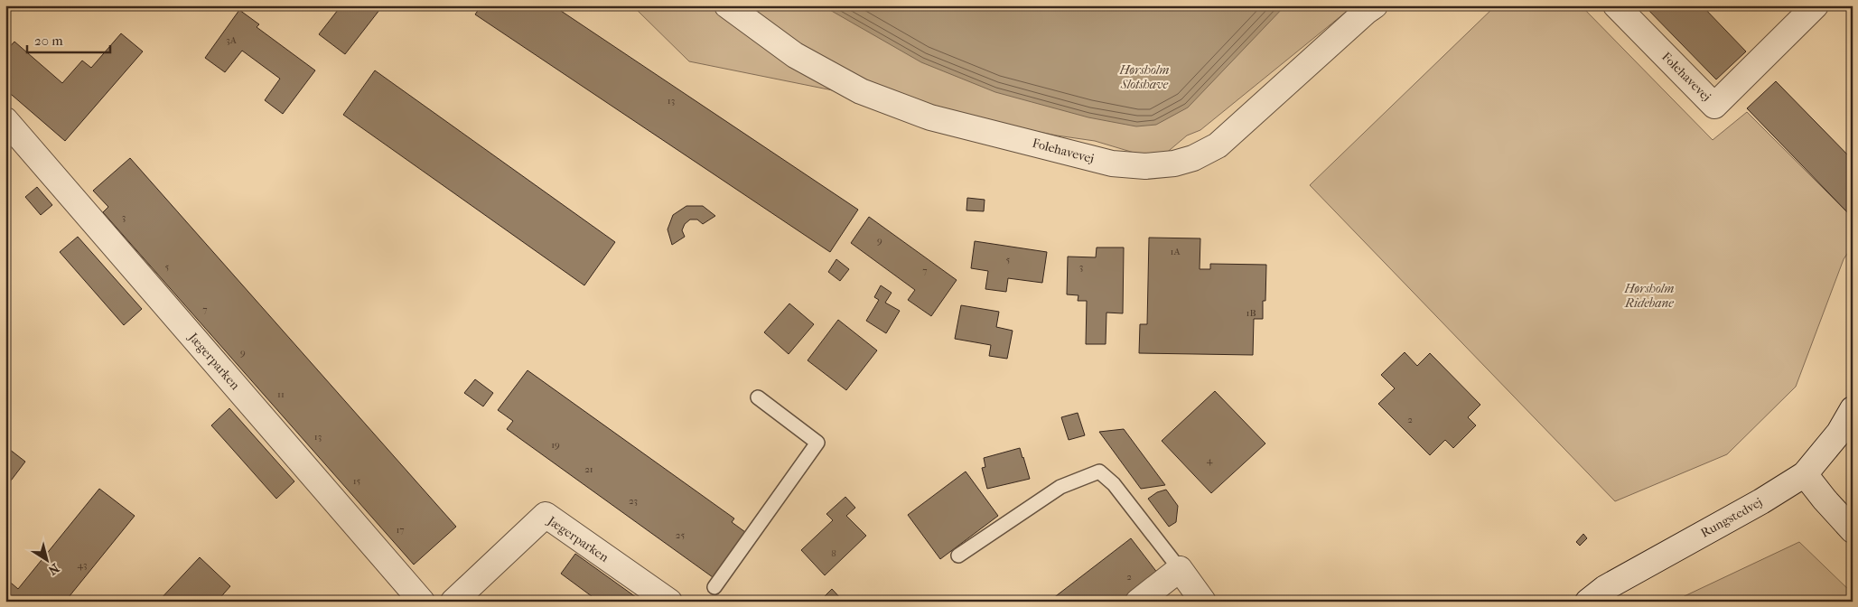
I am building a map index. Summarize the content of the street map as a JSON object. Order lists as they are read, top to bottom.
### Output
{
  "streets": {
    "street": ["Folehavevej", "Jægerparken", "Rungstedvej"]
  },
  "parks": ["Hørsholm Slotshave", "Hørsholm Ridebane"],
  "house_numbers": [
    "3A",
    "13",
    "3",
    "9",
    "1A",
    "5",
    "5",
    "3",
    "7",
    "7",
    "1B",
    "9",
    "11",
    "2",
    "13",
    "19",
    "4",
    "21",
    "15",
    "23",
    "17",
    "25",
    "8",
    "43",
    "2"
  ],
  "scale_bar": "20 m",
  "north": "bottom right"
}
